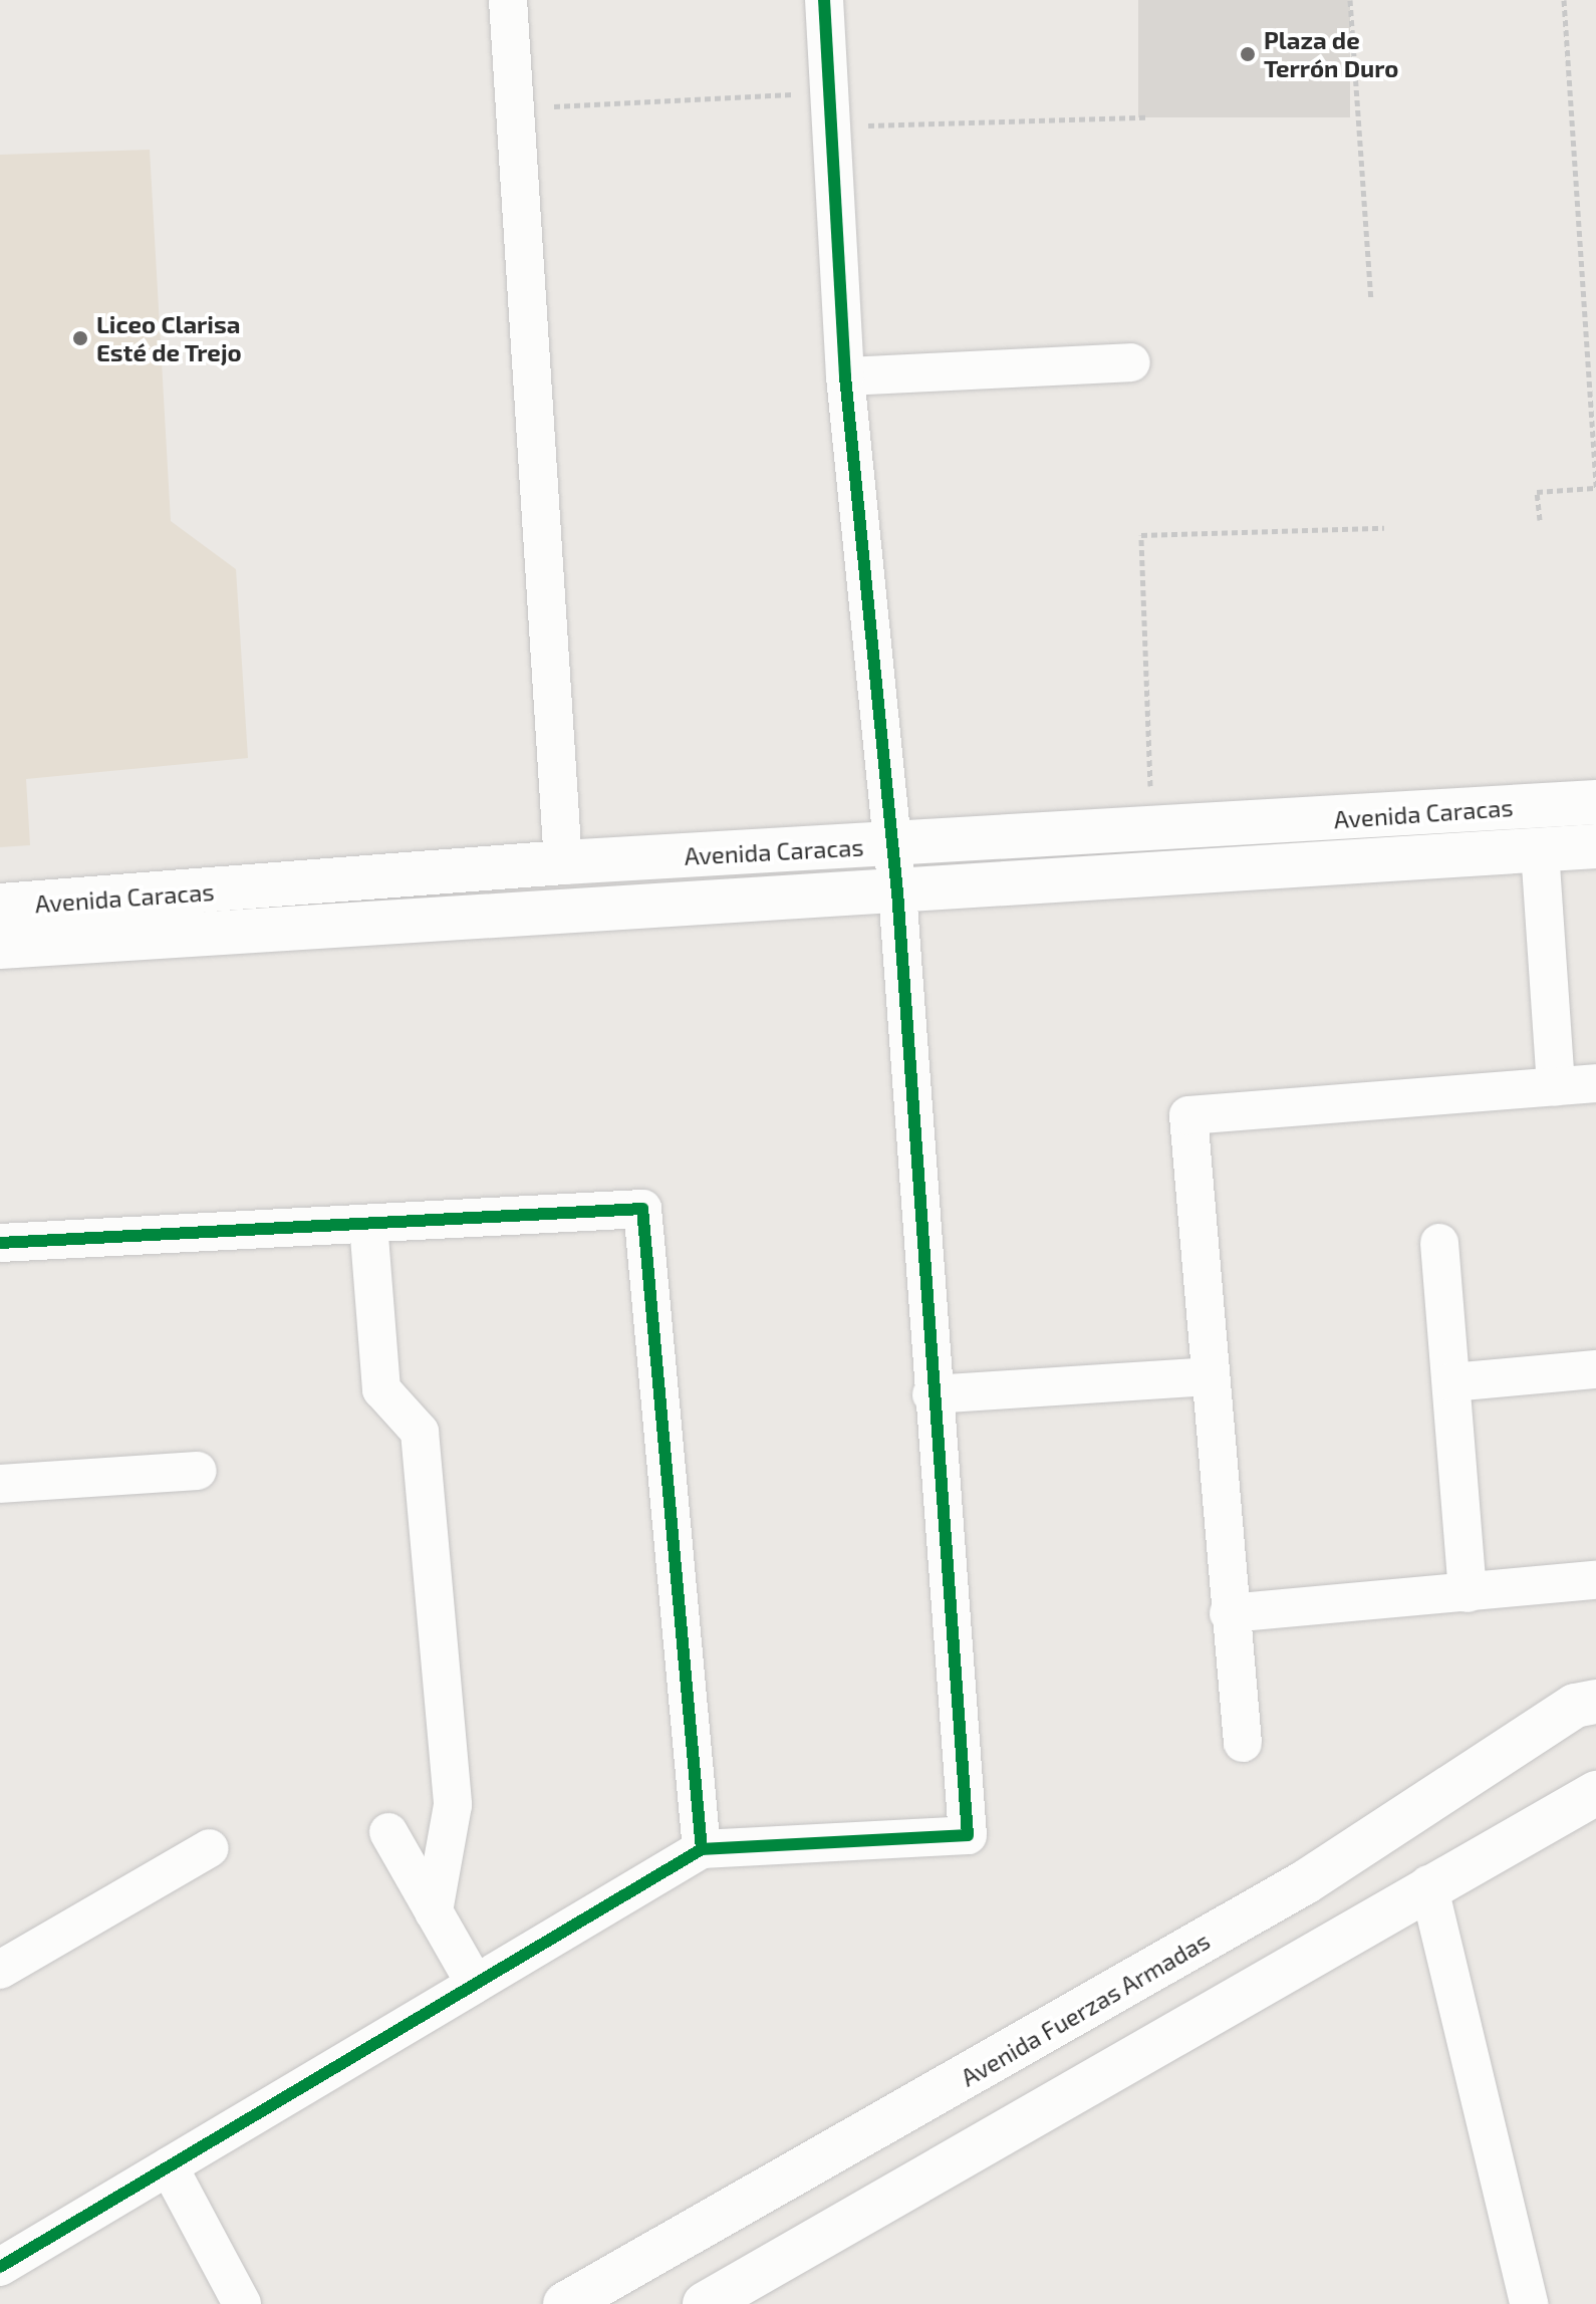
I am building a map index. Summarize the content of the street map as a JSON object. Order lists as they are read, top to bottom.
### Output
{
  "streets": {
    "main road": ["Avenida Caracas", "Avenida Fuerzas Armadas"]
  },
  "places": ["Plaza de Terrón Duro", "Liceo Clarisa Esté de Trejo"]
}
